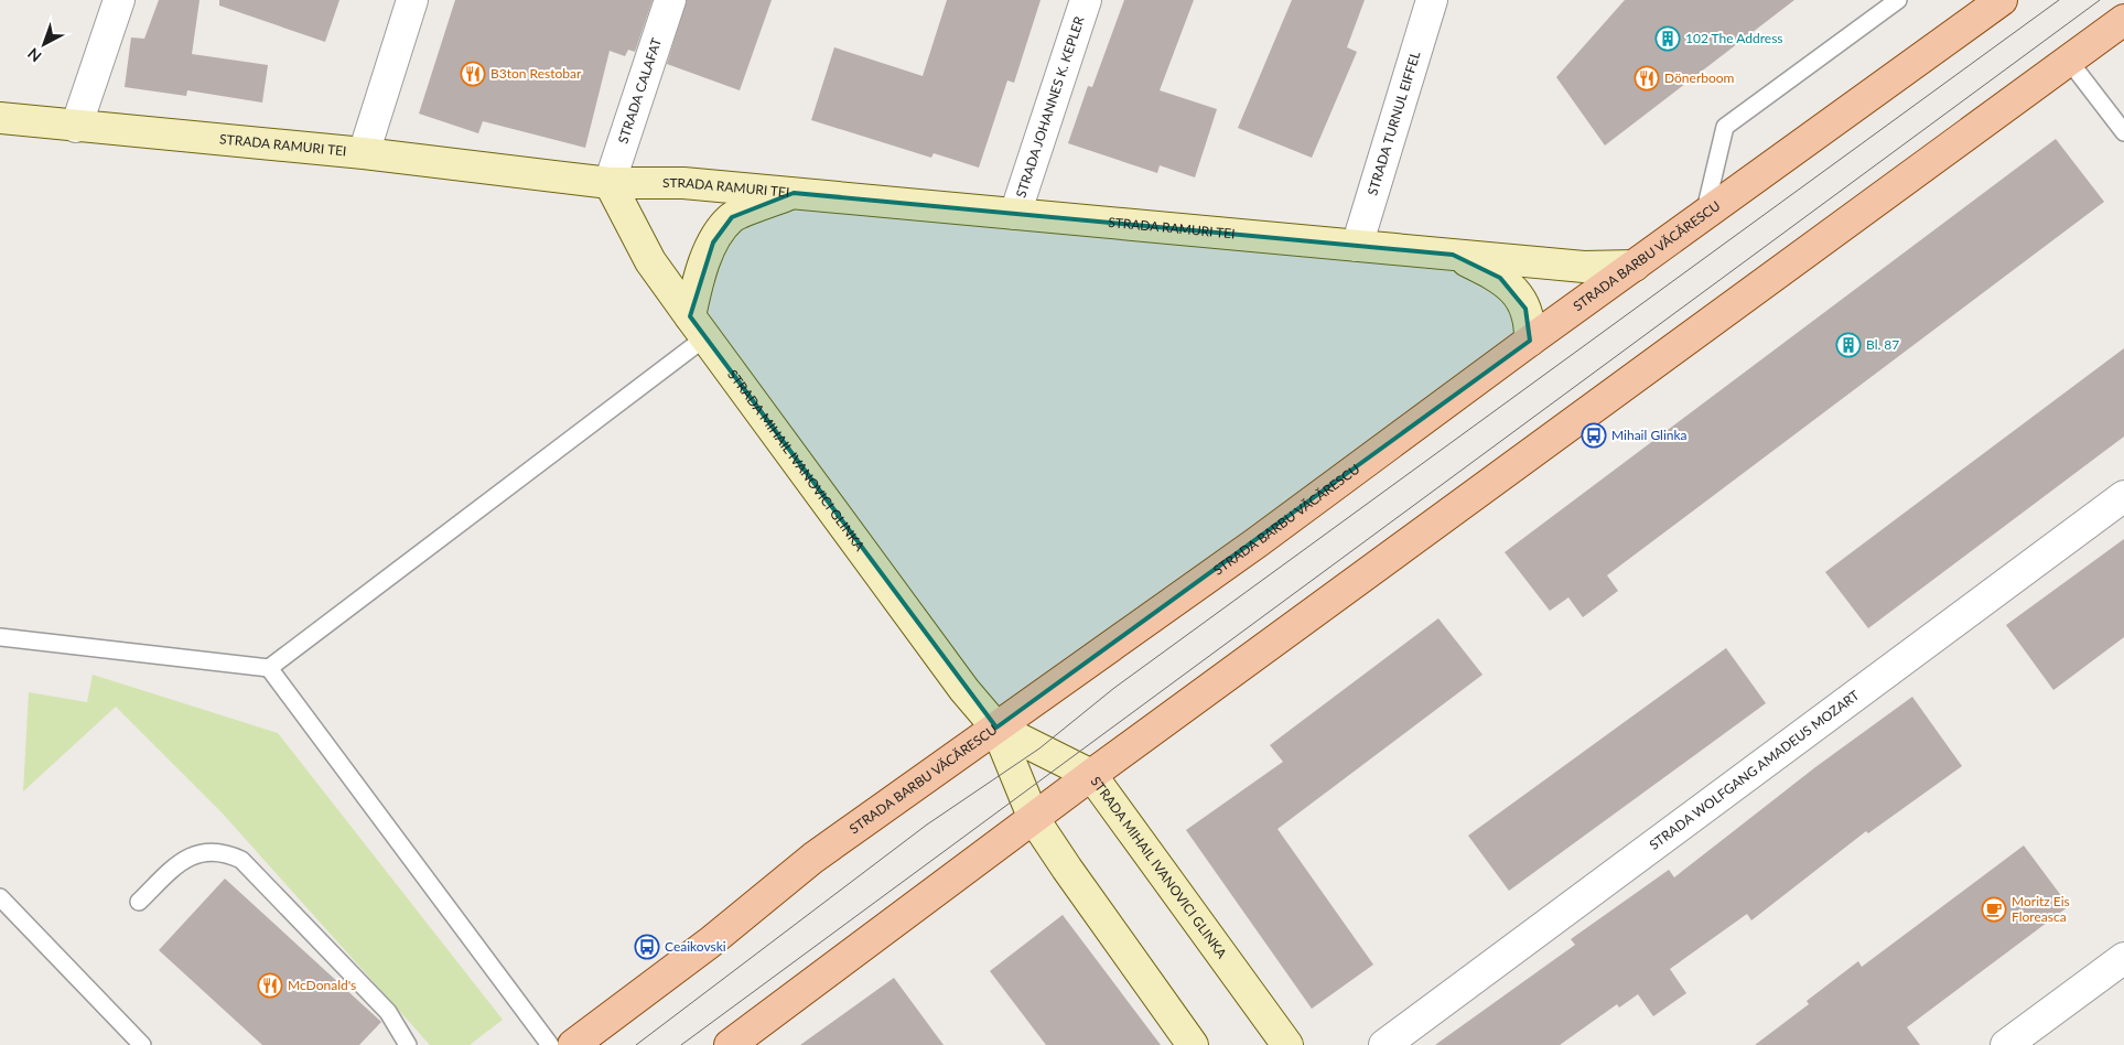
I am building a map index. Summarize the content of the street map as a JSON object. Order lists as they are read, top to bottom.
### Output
{
  "streets": {
    "main road": ["STRADA BARBU VĂCĂRESCU"],
    "street": [
      "STRADA CALAFAT",
      "STRADA JOHANNES K. KEPLER",
      "STRADA TURNUL EIFFEL",
      "STRADA RAMURI TEI",
      "STRADA MIHAIL IVANOVICI GLINKA",
      "STRADA WOLFGANG AMADEUS MOZART"
    ]
  },
  "crossings": [
    ["STRADA CALAFAT", "STRADA RAMURI TEI"],
    ["STRADA CALAFAT", "STRADA MIHAIL IVANOVICI GLINKA"],
    ["STRADA JOHANNES K. KEPLER", "STRADA RAMURI TEI"],
    ["STRADA TURNUL EIFFEL", "STRADA RAMURI TEI"],
    ["STRADA RAMURI TEI", "STRADA BARBU VĂCĂRESCU"],
    ["STRADA RAMURI TEI", "STRADA MIHAIL IVANOVICI GLINKA"],
    ["STRADA BARBU VĂCĂRESCU", "STRADA MIHAIL IVANOVICI GLINKA"]
  ],
  "places": {
    "building": ["102 The Address", "Bl. 87"],
    "restaurant": ["B3ton Restobar", "Dönerboom", "McDonald's"],
    "bus stop": ["Mihail Glinka", "Ceaikovski"],
    "cafe": ["Moritz Eis Floreasca"]
  },
  "north": "bottom left"
}
